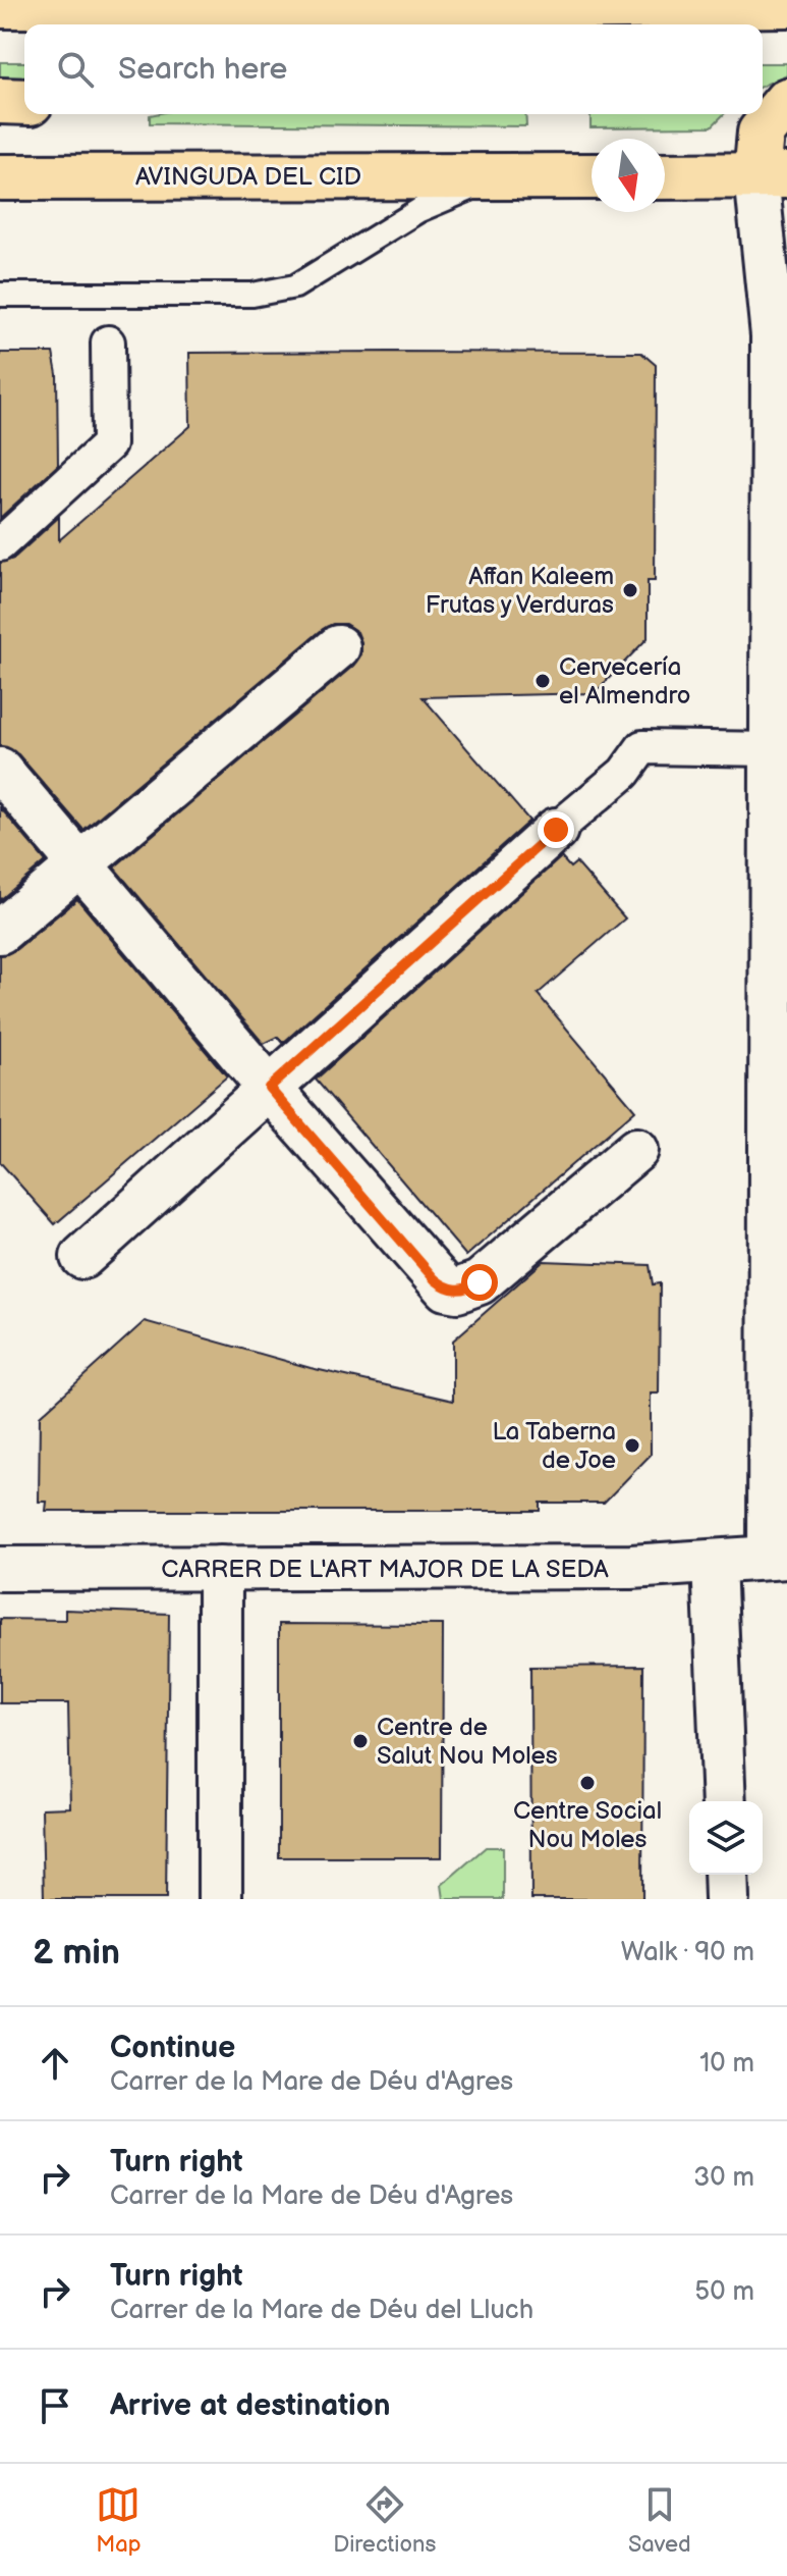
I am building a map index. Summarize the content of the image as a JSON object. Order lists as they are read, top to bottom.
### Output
{
  "streets": {
    "main road": ["AVINGUDA DEL CID"],
    "street": ["CARRER DE L'ART MAJOR DE LA SEDA"]
  },
  "places": [
    "Affan Kaleem Frutas y Verduras",
    "Cervecería el Almendro",
    "La Taberna de Joe",
    "Centre de Salut Nou Moles",
    "Centre Social Nou Moles"
  ],
  "north": "bottom",
  "page": {
    "search": "Search here",
    "heading": ["2 min", "Walk · 90 m"],
    "list": [
      ["Continue", "Carrer de la Mare de Déu d'Agres", "10 m"],
      ["Turn right", "Carrer de la Mare de Déu d'Agres", "30 m"],
      ["Turn right", "Carrer de la Mare de Déu del Lluch", "50 m"],
      "Arrive at destination"
    ],
    "nav": ["Map", "Directions", "Saved"]
  }
}
